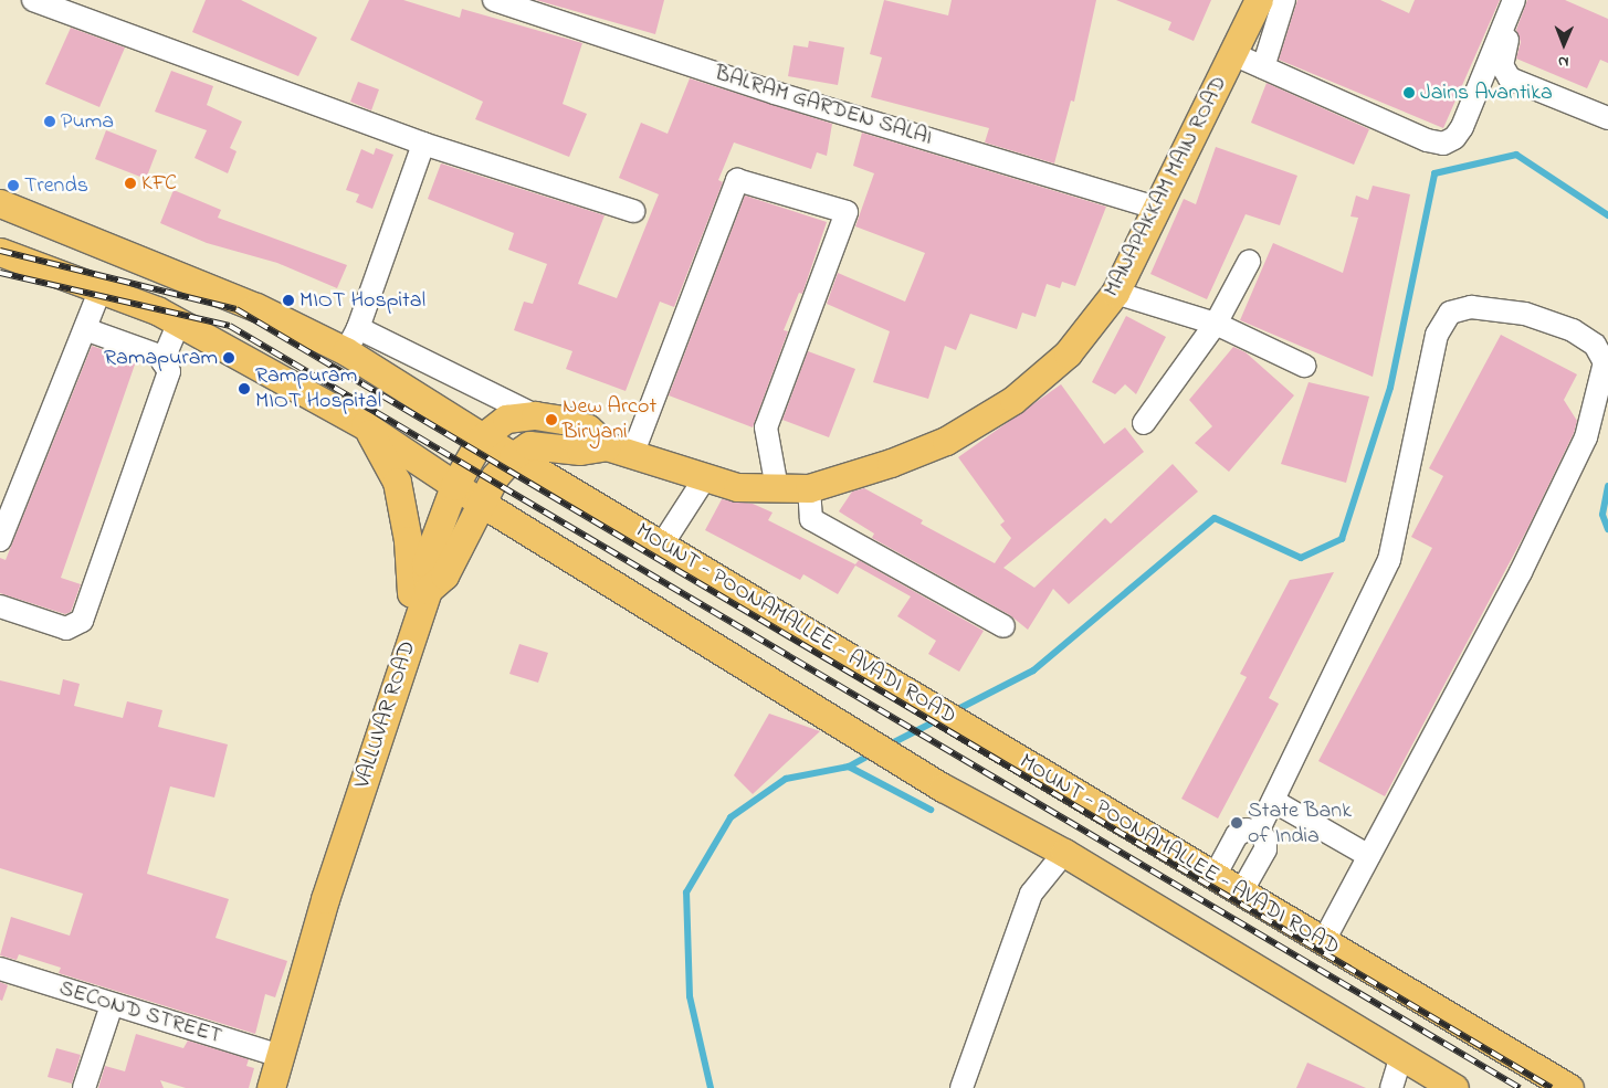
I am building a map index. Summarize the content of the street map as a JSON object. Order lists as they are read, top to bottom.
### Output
{
  "streets": {
    "main road": ["MANAPAKKAM MAIN ROAD", "MOUNT - POONAMALLEE - AVADI ROAD", "VALLUVAR ROAD"],
    "street": ["BALRAM GARDEN SALAI", "SECOND STREET"]
  },
  "crossings": [
    ["BALRAM GARDEN SALAI", "MANAPAKKAM MAIN ROAD"],
    ["MANAPAKKAM MAIN ROAD", "MOUNT - POONAMALLEE - AVADI ROAD"],
    ["MANAPAKKAM MAIN ROAD", "VALLUVAR ROAD"],
    ["MOUNT - POONAMALLEE - AVADI ROAD", "VALLUVAR ROAD"],
    ["VALLUVAR ROAD", "SECOND STREET"]
  ],
  "places": [
    "Jains Avantika",
    "Puma",
    "KFC",
    "Trends",
    "MIOT Hospital",
    "Ramapuram",
    "Rampuram MIOT Hospital",
    "New Arcot Biryani",
    "State Bank of India"
  ],
  "north": "bottom"
}
